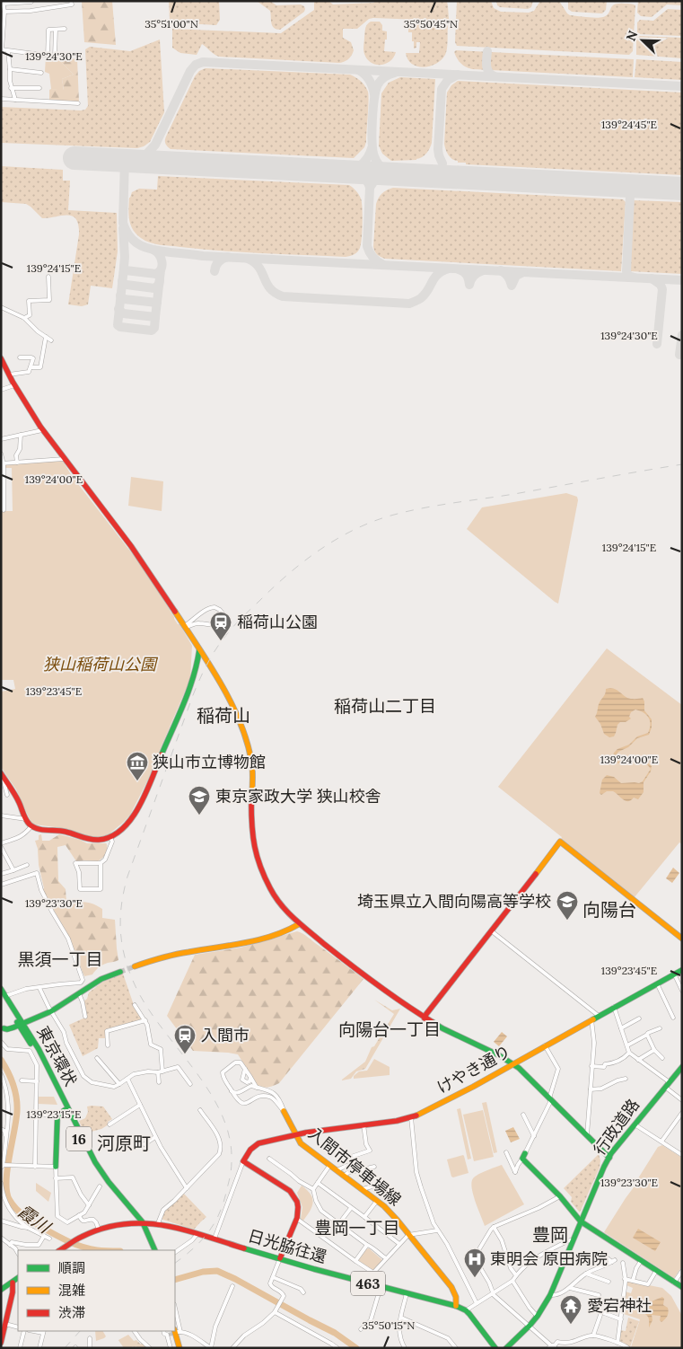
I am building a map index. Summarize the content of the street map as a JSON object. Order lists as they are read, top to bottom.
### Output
{
  "streets": {
    "main road": [
      "東京環状",
      "けやき通り",
      "行政道路",
      "16",
      "入間市停車場線",
      "日光脇往還",
      "463"
    ]
  },
  "crossings": [
    ["東京環状", "日光脇往還"],
    ["けやき通り", "入間市停車場線"],
    ["入間市停車場線", "日光脇往還"]
  ],
  "districts": [
    "稲荷山二丁目",
    "稲荷山",
    "向陽台",
    "黒須一丁目",
    "向陽台一丁目",
    "河原町",
    "豊岡一丁目",
    "豊岡"
  ],
  "water": ["霞川"],
  "parks": ["狭山稲荷山公園"],
  "places": {
    "station": ["稲荷山公園", "入間市"],
    "museum": ["狭山市立博物館"],
    "school or university": ["東京家政大学 狭山校舎", "埼玉県立入間向陽高等学校"],
    "hospital": ["東明会 原田病院"],
    "temple": ["愛宕神社"]
  },
  "legend": ["順調", "混雑", "渋滞"],
  "north": "top left",
  "coordinates": [
    "35°51'00\"N",
    "35°50'45\"N",
    "139°24'30\"E",
    "139°24'45\"E",
    "139°24'15\"E",
    "139°24'00\"E",
    "139°23'45\"E",
    "139°23'30\"E",
    "139°23'15\"E",
    "35°50'15\"N"
  ]
}
